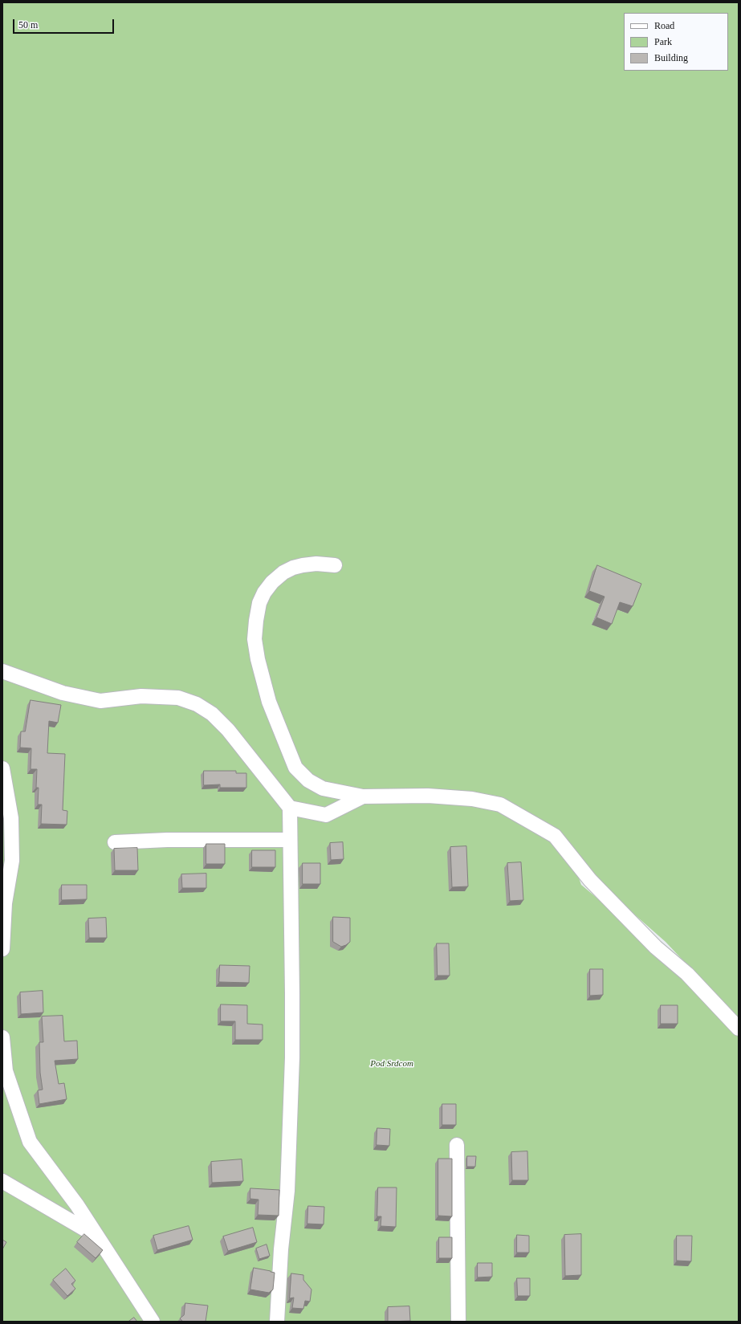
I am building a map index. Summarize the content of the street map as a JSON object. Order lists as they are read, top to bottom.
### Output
{
  "parks": ["Pod Srdcom"],
  "legend": ["Road", "Park", "Building"],
  "scale_bar": "50 m"
}
